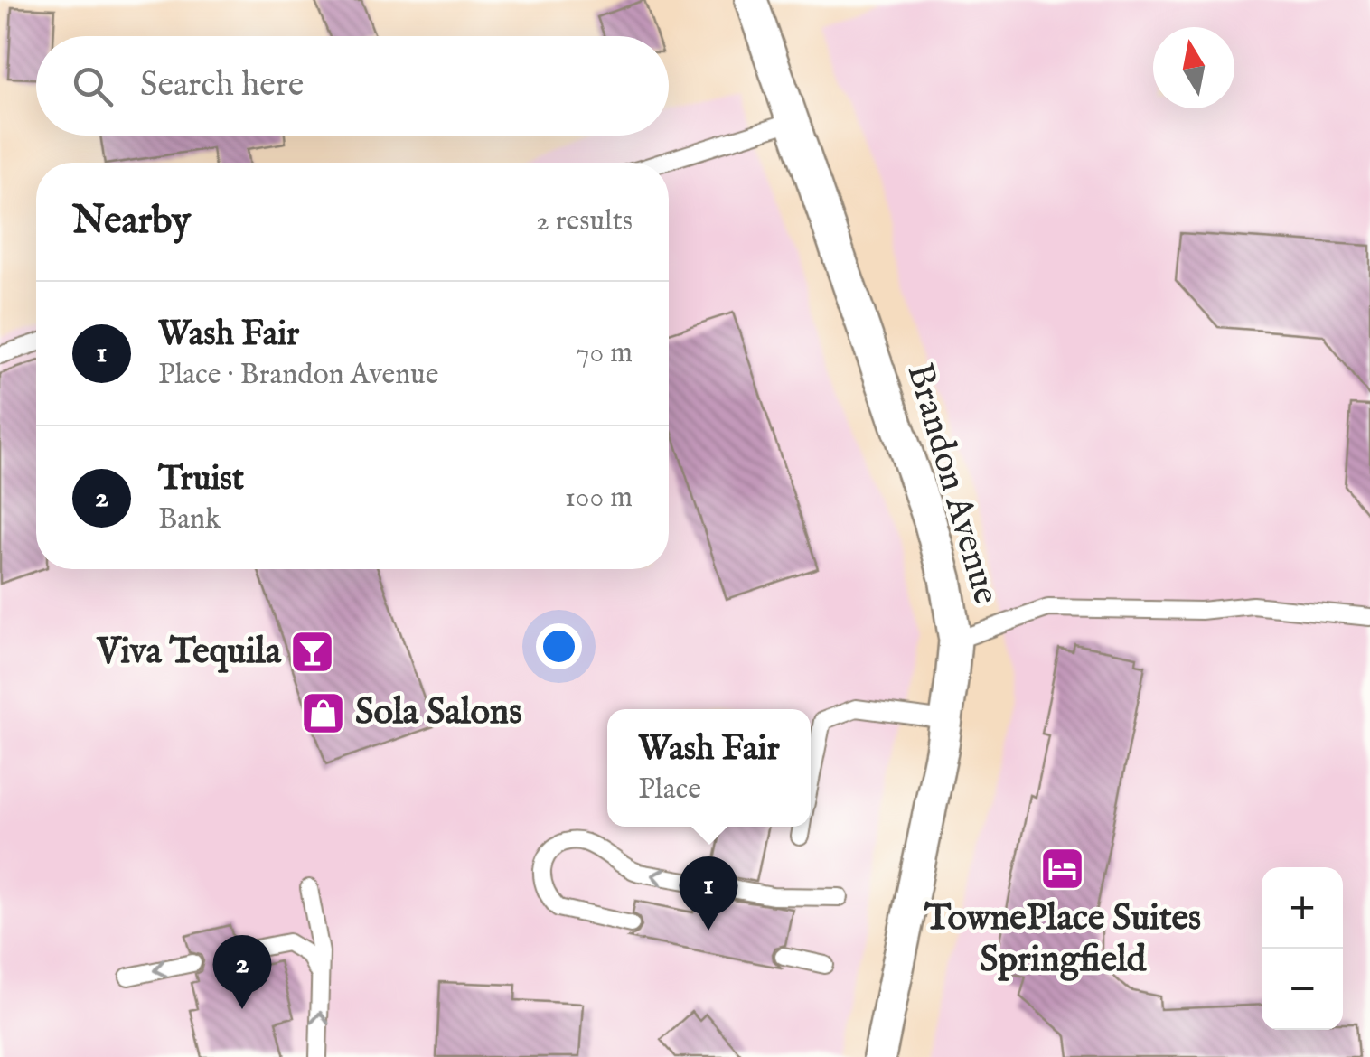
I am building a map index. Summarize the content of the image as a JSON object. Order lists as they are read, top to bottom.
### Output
{
  "streets": {
    "street": ["Brandon Avenue"]
  },
  "places": {
    "bar": ["Viva Tequila"],
    "shop": ["Sola Salons"],
    "hotel": ["TownePlace Suites Springfield"]
  },
  "north": "top",
  "page": {
    "search": "Search here",
    "heading": ["Nearby", "2 results"],
    "list": [
      {
        "mark": "1",
        "name": "Wash Fair",
        "note": "Place · Brandon Avenue",
        "value": "70 m"
      },
      {
        "mark": "2",
        "name": "Truist",
        "note": "Bank",
        "value": "100 m"
      }
    ],
    "popup": ["Wash Fair", "Place"],
    "pins": ["1", "2"],
    "map_buttons": ["+", "−"]
  }
}
